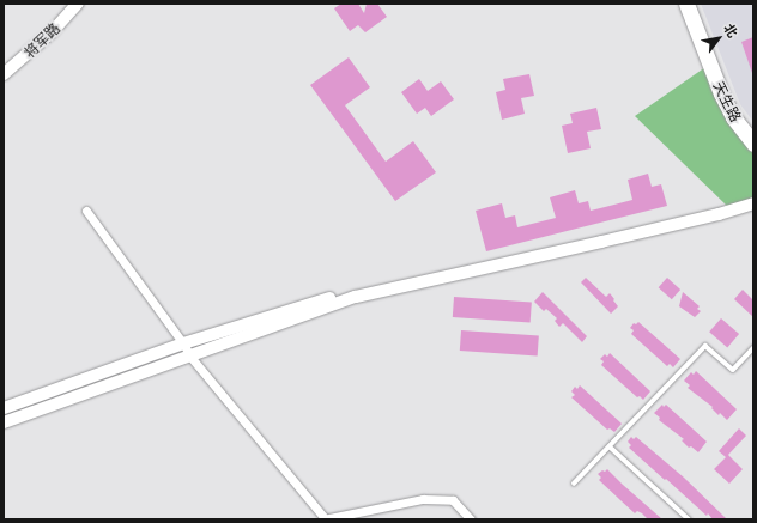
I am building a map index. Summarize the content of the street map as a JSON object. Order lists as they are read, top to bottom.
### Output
{
  "streets": {
    "highway": ["天生路"],
    "street": ["将军路"]
  },
  "north": "top right"
}
